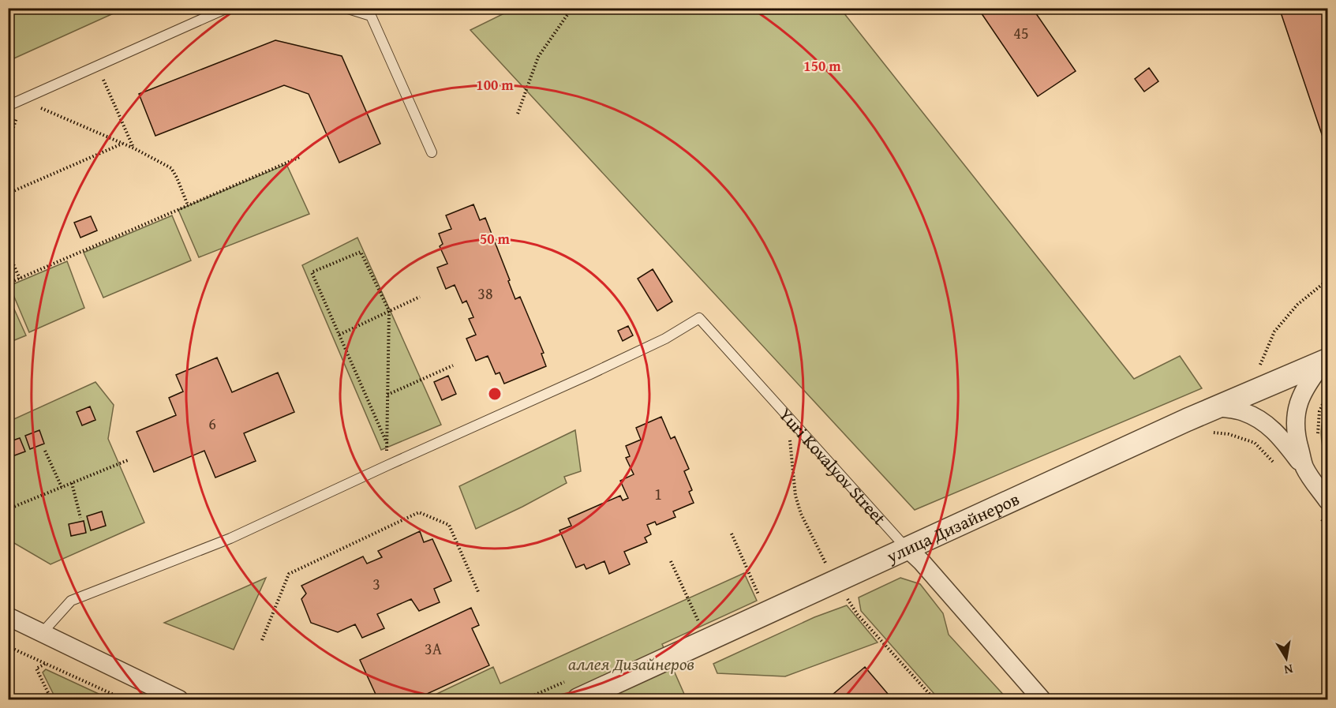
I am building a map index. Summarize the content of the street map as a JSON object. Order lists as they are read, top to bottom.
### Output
{
  "streets": {
    "street": ["Yuri Kovalyov Street", "улица Дизайнеров"]
  },
  "crossings": [
    ["Yuri Kovalyov Street", "улица Дизайнеров"]
  ],
  "parks": ["аллея Дизайнеров"],
  "house_numbers": [
    "45",
    "38",
    "6",
    "1",
    "3",
    "3А"
  ],
  "north": "bottom",
  "rings": ["150 m", "100 m", "50 m"]
}
